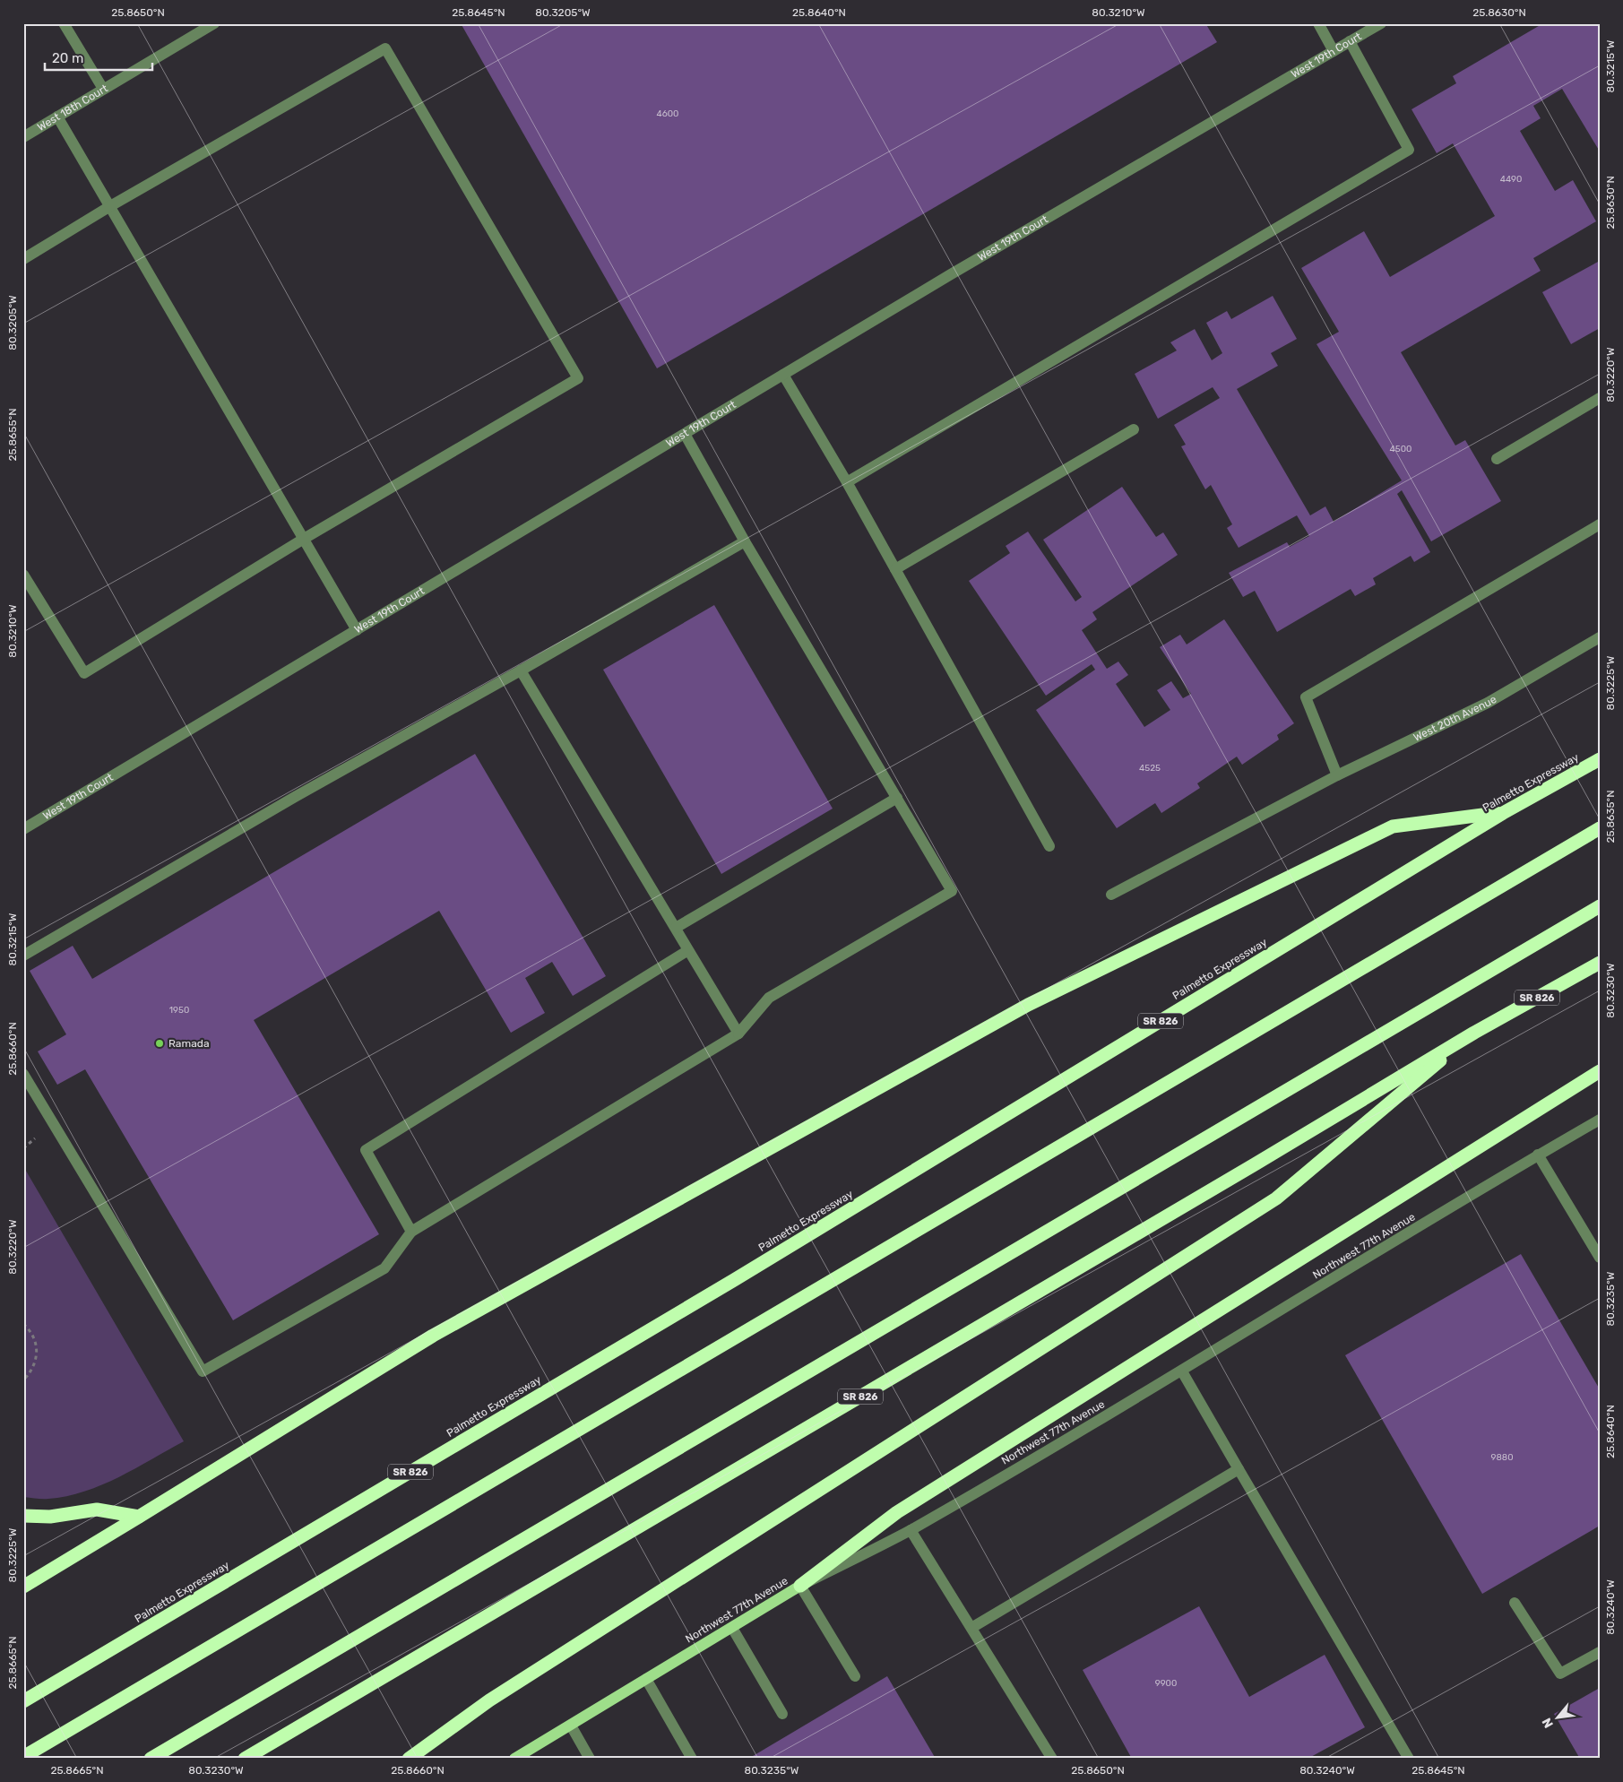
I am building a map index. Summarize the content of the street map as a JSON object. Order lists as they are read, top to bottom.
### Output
{
  "streets": {
    "highway": ["Palmetto Expressway", "SR 826"],
    "main road": ["Northwest 77th Avenue"],
    "street": ["West 19th Court", "West 18th Court", "West 20th Avenue"]
  },
  "places": ["Ramada"],
  "house_numbers": [
    "4600",
    "4490",
    "4500",
    "4525",
    "1950",
    "9880",
    "9900"
  ],
  "scale_bar": "20 m",
  "north": "bottom left",
  "coordinates": [
    "25.8650°N",
    "25.8645°N",
    "80.3205°W",
    "25.8640°N",
    "80.3210°W",
    "25.8630°N",
    "80.3215°W",
    "80.3220°W",
    "25.8655°N",
    "80.3225°W",
    "25.8635°N",
    "80.3230°W",
    "25.8660°N",
    "80.3235°W",
    "80.3240°W",
    "25.8665°N"
  ]
}
